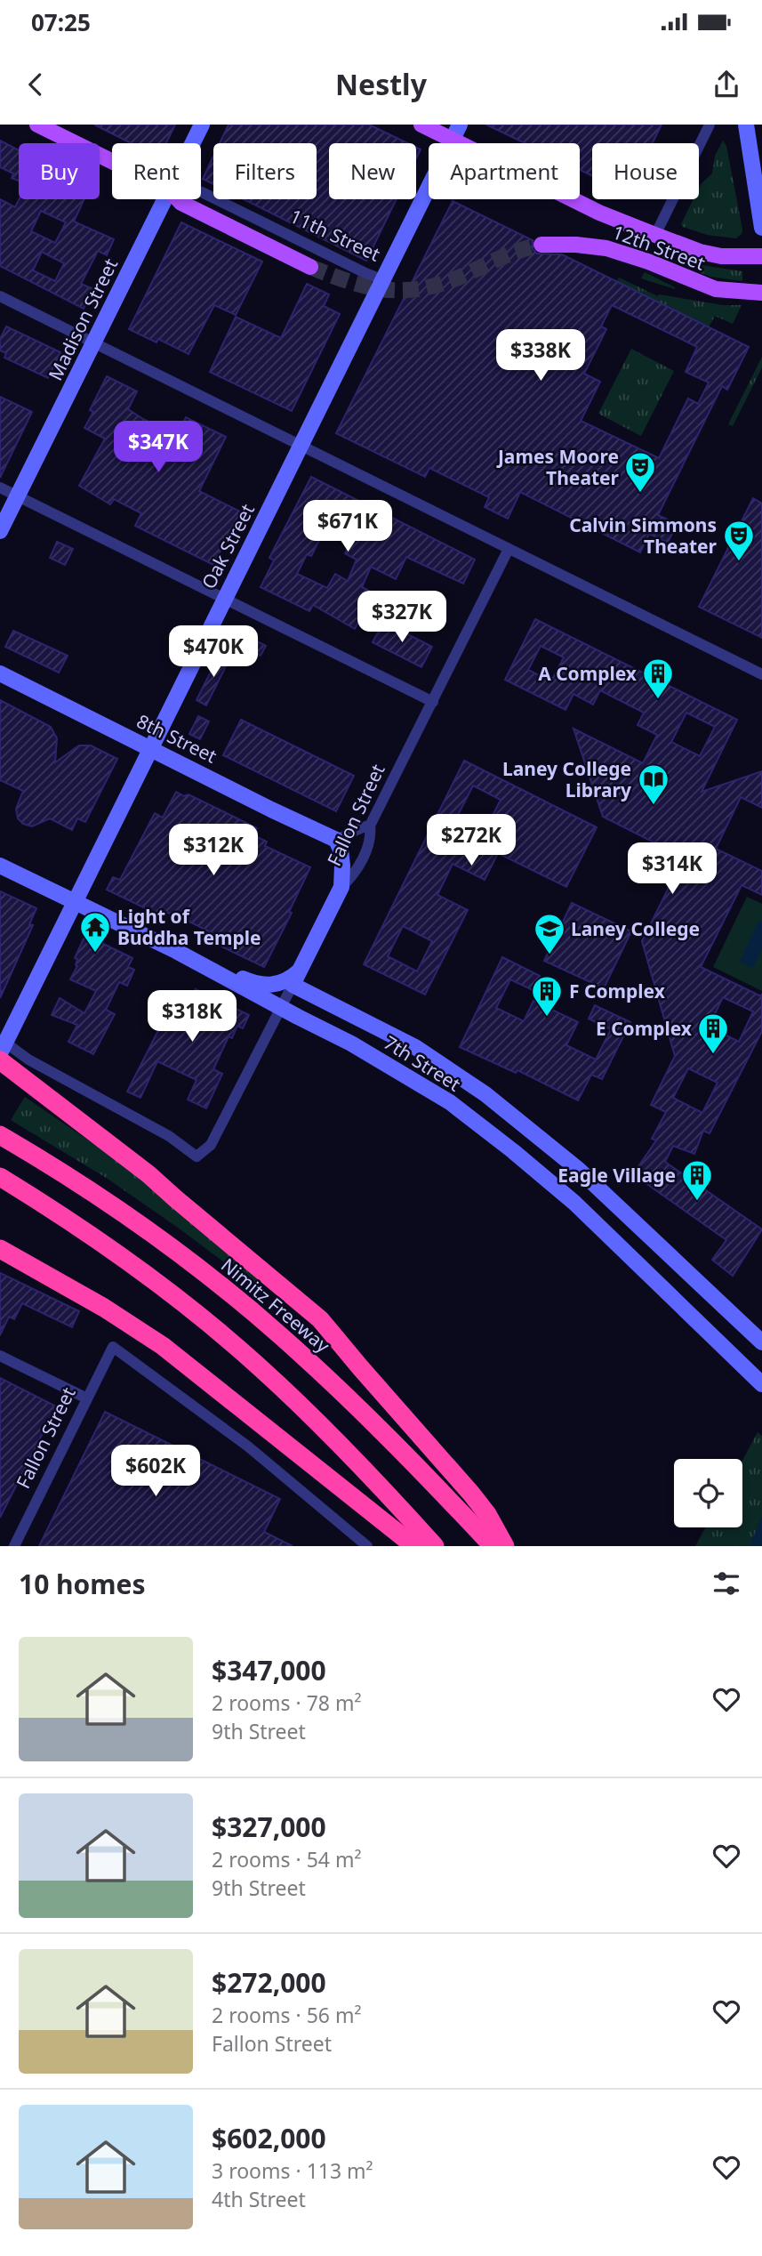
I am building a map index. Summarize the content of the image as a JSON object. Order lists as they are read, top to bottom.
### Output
{
  "streets": {
    "highway": ["Nimitz Freeway"],
    "main road": [
      "11th Street",
      "12th Street",
      "Madison Street",
      "Oak Street",
      "8th Street",
      "Fallon Street",
      "7th Street"
    ]
  },
  "crossings": [
    ["11th Street", "Oak Street"],
    ["12th Street", "Oak Street"],
    ["Oak Street", "8th Street"],
    ["Oak Street", "Fallon Street"],
    ["Oak Street", "7th Street"],
    ["Fallon Street", "7th Street"]
  ],
  "places": {
    "theatre": ["James Moore Theater", "Calvin Simmons Theater"],
    "building": [
      "A Complex",
      "F Complex",
      "E Complex",
      "Eagle Village"
    ],
    "library": ["Laney College Library"],
    "temple": ["Light of Buddha Temple"],
    "school or university": ["Laney College"]
  },
  "page": {
    "status": "07:25",
    "header": "Nestly",
    "chip": [
      "Buy",
      "Rent",
      "Filters",
      "New",
      "Apartment",
      "House"
    ],
    "price": [
      "$338K",
      "$347K",
      "$671K",
      "$327K",
      "$470K",
      "$272K",
      "$312K",
      "$314K",
      "$318K",
      "$602K"
    ],
    "heading": "10 homes",
    "list": [
      {
        "name": "$347,000",
        "note": "2 rooms · 78 m² · 9th Street"
      },
      {
        "name": "$327,000",
        "note": "2 rooms · 54 m² · 9th Street"
      },
      {
        "name": "$272,000",
        "note": "2 rooms · 56 m² · Fallon Street"
      },
      {
        "name": "$602,000",
        "note": "3 rooms · 113 m² · 4th Street"
      }
    ]
  }
}
